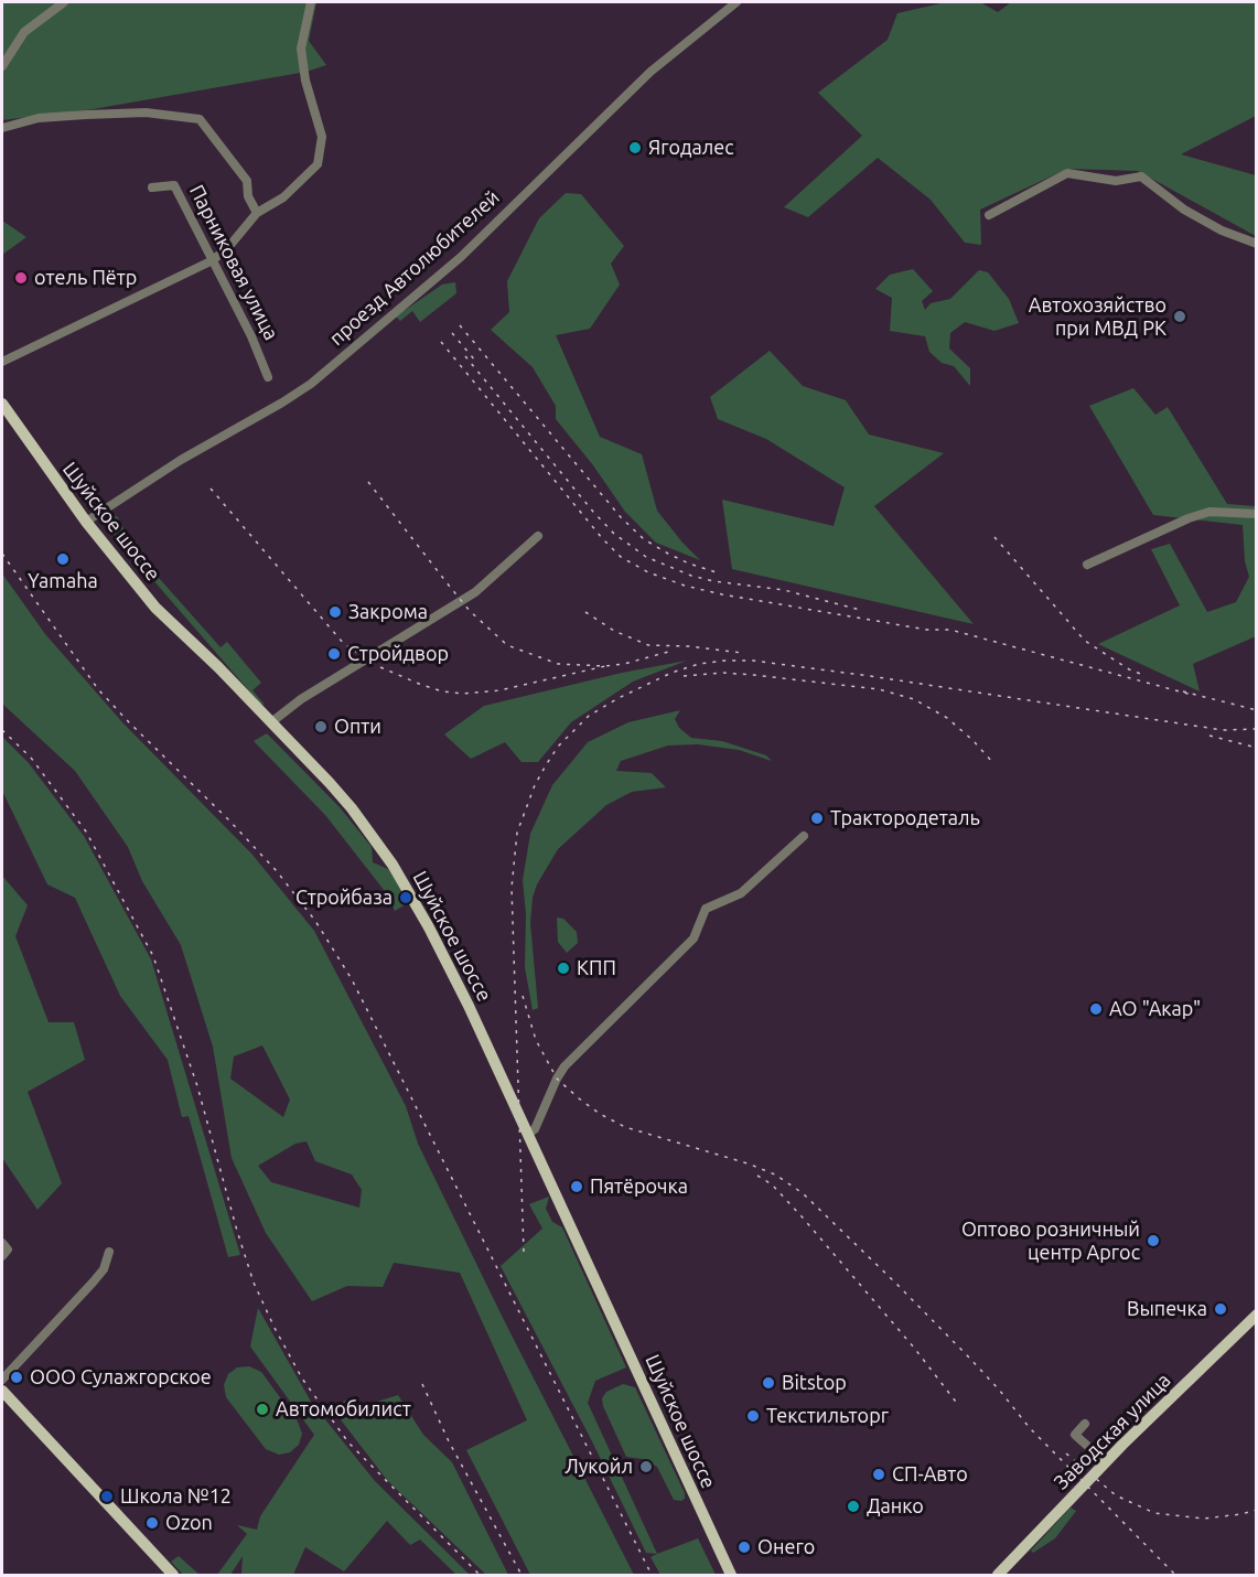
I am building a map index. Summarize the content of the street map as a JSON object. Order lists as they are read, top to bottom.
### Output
{
  "streets": {
    "main road": ["Шуйское шоссе", "Заводская улица"],
    "street": ["Парниковая улица", "проезд Автолюбителей"]
  },
  "crossings": [
    ["проезд Автолюбителей", "Шуйское шоссе"]
  ],
  "places": [
    "Ягодалес",
    "отель Пётр",
    "Автохозяйство при МВД РК",
    "Yamaha",
    "Закрома",
    "Стройдвор",
    "Опти",
    "Трактородеталь",
    "Стройбаза",
    "КПП",
    "АО \"Акар\"",
    "Пятёрочка",
    "Оптово розничный центр Аргос",
    "Выпечка",
    "ООО Сулажгорское",
    "Bitstop",
    "Автомобилист",
    "Текстильторг",
    "Лукойл",
    "СП-Авто",
    "Школа №12",
    "Данко",
    "Ozon",
    "Онего"
  ]
}
